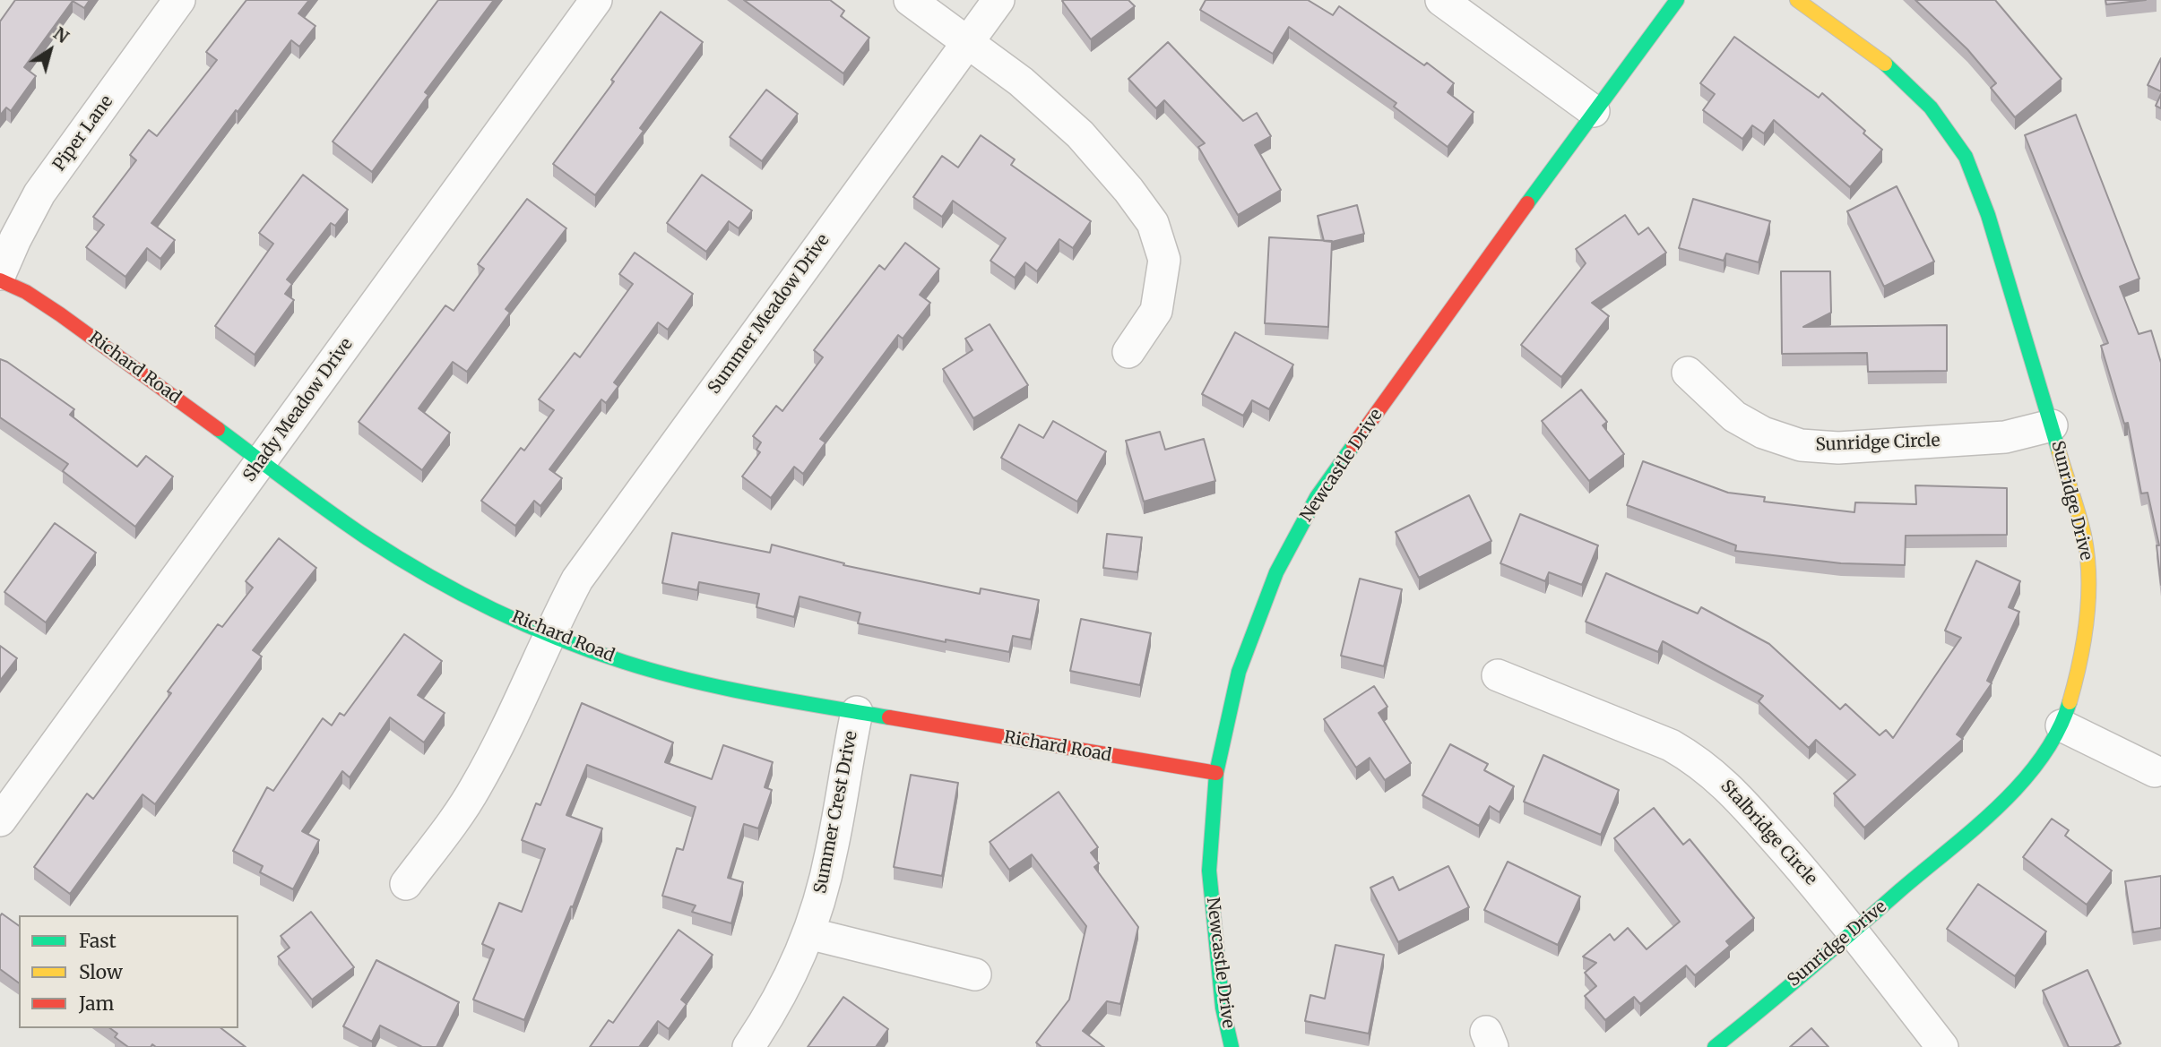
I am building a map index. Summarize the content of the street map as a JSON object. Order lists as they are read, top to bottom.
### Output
{
  "streets": {
    "street": [
      "Piper Lane",
      "Summer Meadow Drive",
      "Richard Road",
      "Shady Meadow Drive",
      "Sunridge Circle",
      "Newcastle Drive",
      "Sunridge Drive",
      "Summer Crest Drive",
      "Stalbridge Circle"
    ]
  },
  "crossings": [
    ["Summer Meadow Drive", "Richard Road"],
    ["Richard Road", "Shady Meadow Drive"],
    ["Richard Road", "Newcastle Drive"],
    ["Richard Road", "Summer Crest Drive"],
    ["Sunridge Circle", "Sunridge Drive"],
    ["Sunridge Drive", "Stalbridge Circle"]
  ],
  "legend": ["Fast", "Slow", "Jam"],
  "north": "top right"
}
